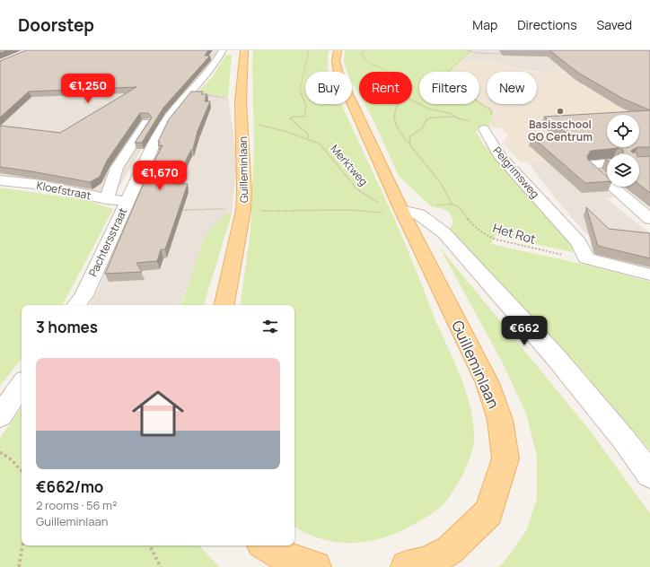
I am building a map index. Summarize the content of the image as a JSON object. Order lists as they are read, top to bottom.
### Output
{
  "streets": {
    "main road": ["Guilleminlaan"],
    "street": ["Pelgrimsweg", "Kloefstraat", "Pachtersstraat"],
    "path": ["Merktweg", "Het Rot"]
  },
  "crossings": [
    ["Merktweg", "Guilleminlaan"],
    ["Kloefstraat", "Pachtersstraat"]
  ],
  "places": ["Basisschool GO Centrum"],
  "page": {
    "header": "Doorstep",
    "nav": ["Map", "Directions", "Saved"],
    "chip": [
      "Buy",
      "Rent",
      "Filters",
      "New"
    ],
    "price": ["€1,250", "€1,670", "€662"],
    "heading": "3 homes",
    "list": [
      {
        "name": "€662/mo",
        "note": "2 rooms · 56 m² · Guilleminlaan"
      }
    ]
  }
}
